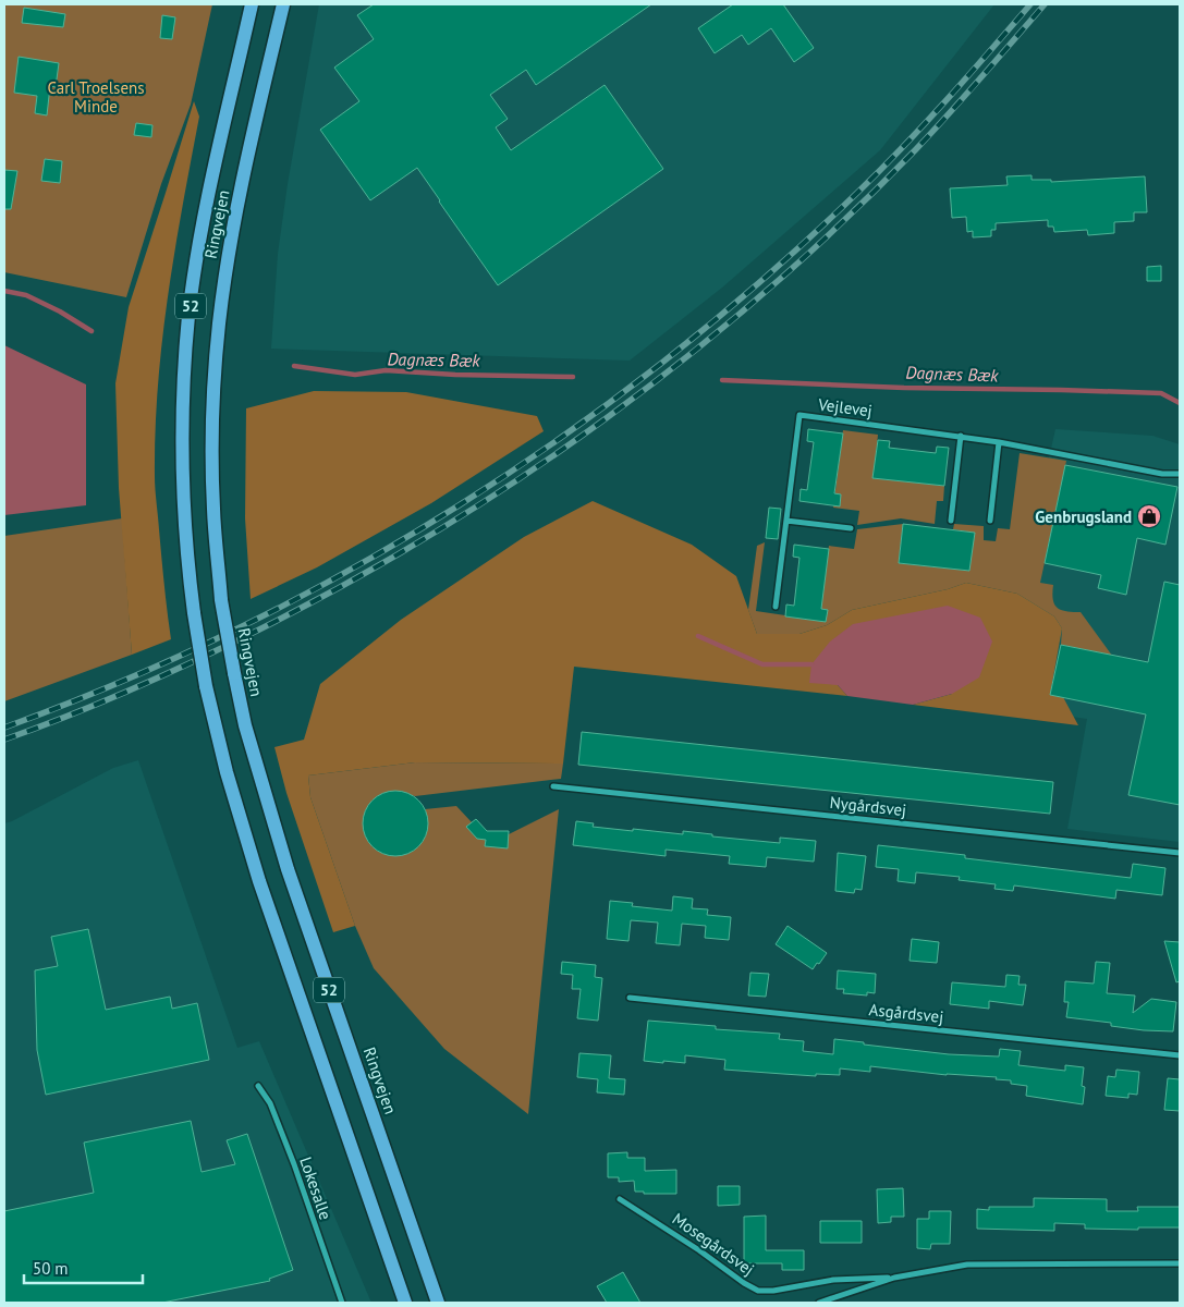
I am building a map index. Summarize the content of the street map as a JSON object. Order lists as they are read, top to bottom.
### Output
{
  "streets": {
    "main road": ["Ringvejen", "52"],
    "street": [
      "Vejlevej",
      "Nygårdsvej",
      "Asgårdsvej",
      "Lokesalle",
      "Mosegårdsvej"
    ]
  },
  "water": ["Dagnæs Bæk"],
  "parks": ["Carl Troelsens Minde"],
  "places": {
    "shop": ["Genbrugsland"]
  },
  "scale_bar": "50 m"
}
